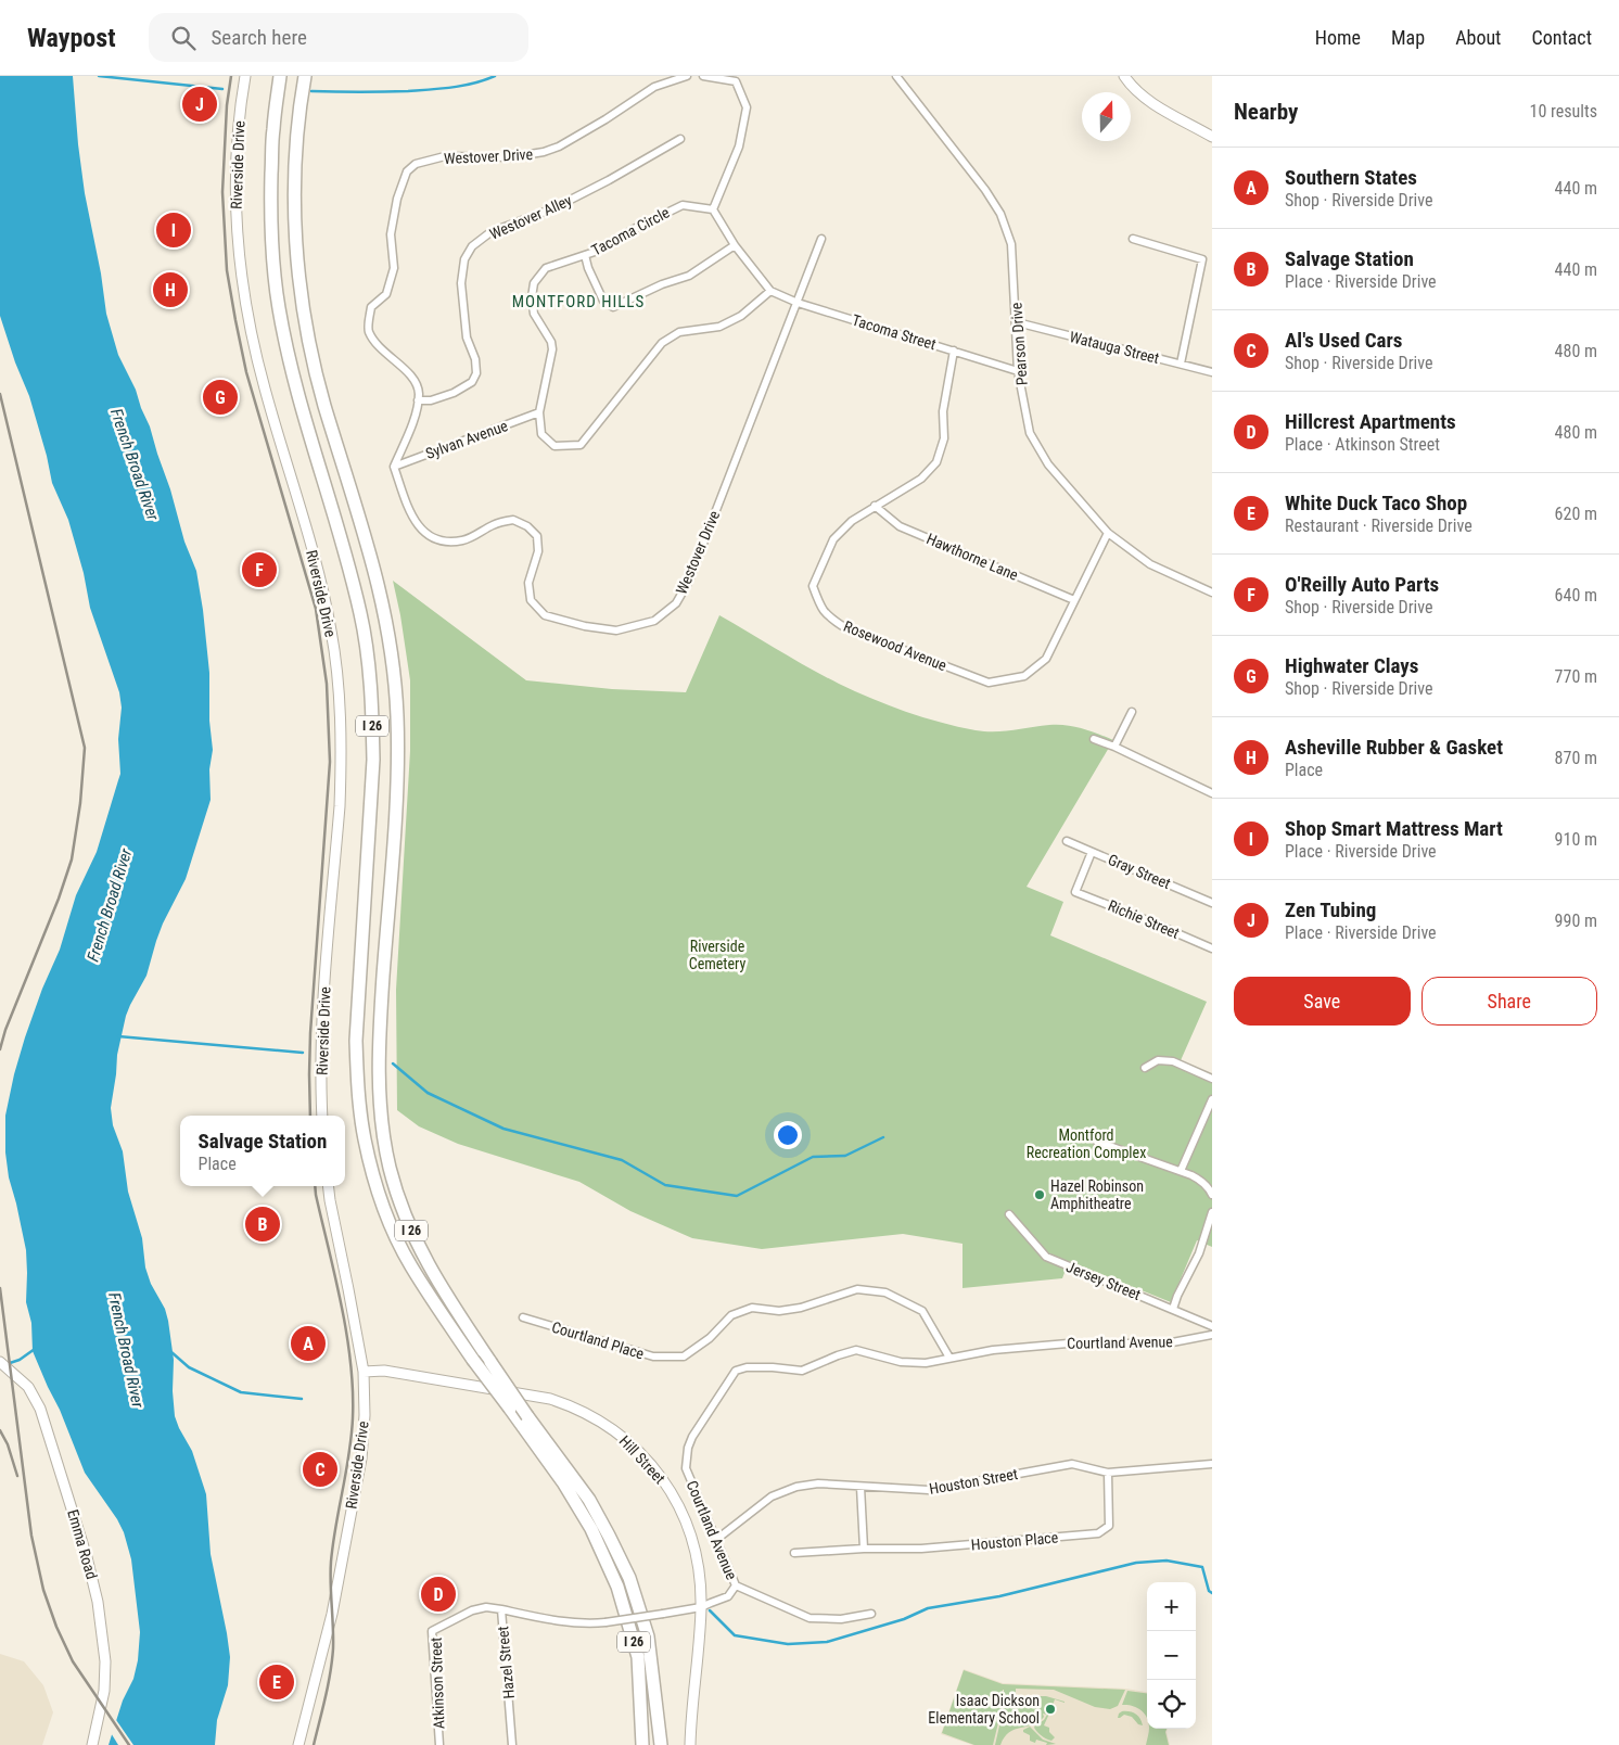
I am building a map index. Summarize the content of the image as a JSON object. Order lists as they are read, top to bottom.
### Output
{
  "streets": {
    "highway": ["I 26"],
    "main road": ["Riverside Drive", "Hill Street", "Emma Road"],
    "street": [
      "Westover Drive",
      "Westover Alley",
      "Tacoma Circle",
      "Tacoma Street",
      "Pearson Drive",
      "Watauga Street",
      "Sylvan Avenue",
      "Hawthorne Lane",
      "Rosewood Avenue",
      "Gray Street",
      "Richie Street",
      "Jersey Street",
      "Courtland Place",
      "Courtland Avenue",
      "Houston Street",
      "Houston Place",
      "Hazel Street",
      "Atkinson Street"
    ]
  },
  "crossings": [
    ["Westover Drive", "Westover Alley"],
    ["Westover Drive", "Tacoma Street"],
    ["Westover Drive", "Sylvan Avenue"],
    ["Riverside Drive", "Hill Street"],
    ["Tacoma Circle", "Tacoma Street"],
    ["Tacoma Circle", "Sylvan Avenue"],
    ["Tacoma Street", "Pearson Drive"],
    ["Tacoma Street", "Rosewood Avenue"],
    ["Pearson Drive", "Watauga Street"],
    ["Pearson Drive", "Rosewood Avenue"],
    ["Hawthorne Lane", "Rosewood Avenue"],
    ["Gray Street", "Richie Street"],
    ["Courtland Place", "Courtland Avenue"],
    ["Courtland Avenue", "Hill Street"],
    ["Courtland Avenue", "Houston Street"],
    ["Courtland Avenue", "Hazel Street"],
    ["Houston Street", "Houston Place"],
    ["Hazel Street", "Atkinson Street"]
  ],
  "districts": ["MONTFORD HILLS"],
  "water": ["French Broad River"],
  "parks": ["Riverside Cemetery", "Montford Recreation Complex"],
  "places": ["Hazel Robinson Amphitheatre", "Isaac Dickson Elementary School"],
  "north": "top",
  "page": {
    "header": "Waypost",
    "search": "Search here",
    "nav": [
      "Home",
      "Map",
      "About",
      "Contact"
    ],
    "heading": ["Nearby", "10 results"],
    "pins": [
      "J",
      "I",
      "H",
      "G",
      "F",
      "B",
      "A",
      "C",
      "D",
      "E"
    ],
    "list": [
      {
        "mark": "A",
        "name": "Southern States",
        "note": "Shop · Riverside Drive",
        "value": "440 m"
      },
      {
        "mark": "B",
        "name": "Salvage Station",
        "note": "Place · Riverside Drive",
        "value": "440 m"
      },
      {
        "mark": "C",
        "name": "Al's Used Cars",
        "note": "Shop · Riverside Drive",
        "value": "480 m"
      },
      {
        "mark": "D",
        "name": "Hillcrest Apartments",
        "note": "Place · Atkinson Street",
        "value": "480 m"
      },
      {
        "mark": "E",
        "name": "White Duck Taco Shop",
        "note": "Restaurant · Riverside Drive",
        "value": "620 m"
      },
      {
        "mark": "F",
        "name": "O'Reilly Auto Parts",
        "note": "Shop · Riverside Drive",
        "value": "640 m"
      },
      {
        "mark": "G",
        "name": "Highwater Clays",
        "note": "Shop · Riverside Drive",
        "value": "770 m"
      },
      {
        "mark": "H",
        "name": "Asheville Rubber & Gasket",
        "note": "Place",
        "value": "870 m"
      },
      {
        "mark": "I",
        "name": "Shop Smart Mattress Mart",
        "note": "Place · Riverside Drive",
        "value": "910 m"
      },
      {
        "mark": "J",
        "name": "Zen Tubing",
        "note": "Place · Riverside Drive",
        "value": "990 m"
      }
    ],
    "buttons": ["Save", "Share"],
    "popup": ["Salvage Station", "Place"],
    "map_buttons": ["+", "−"]
  }
}
